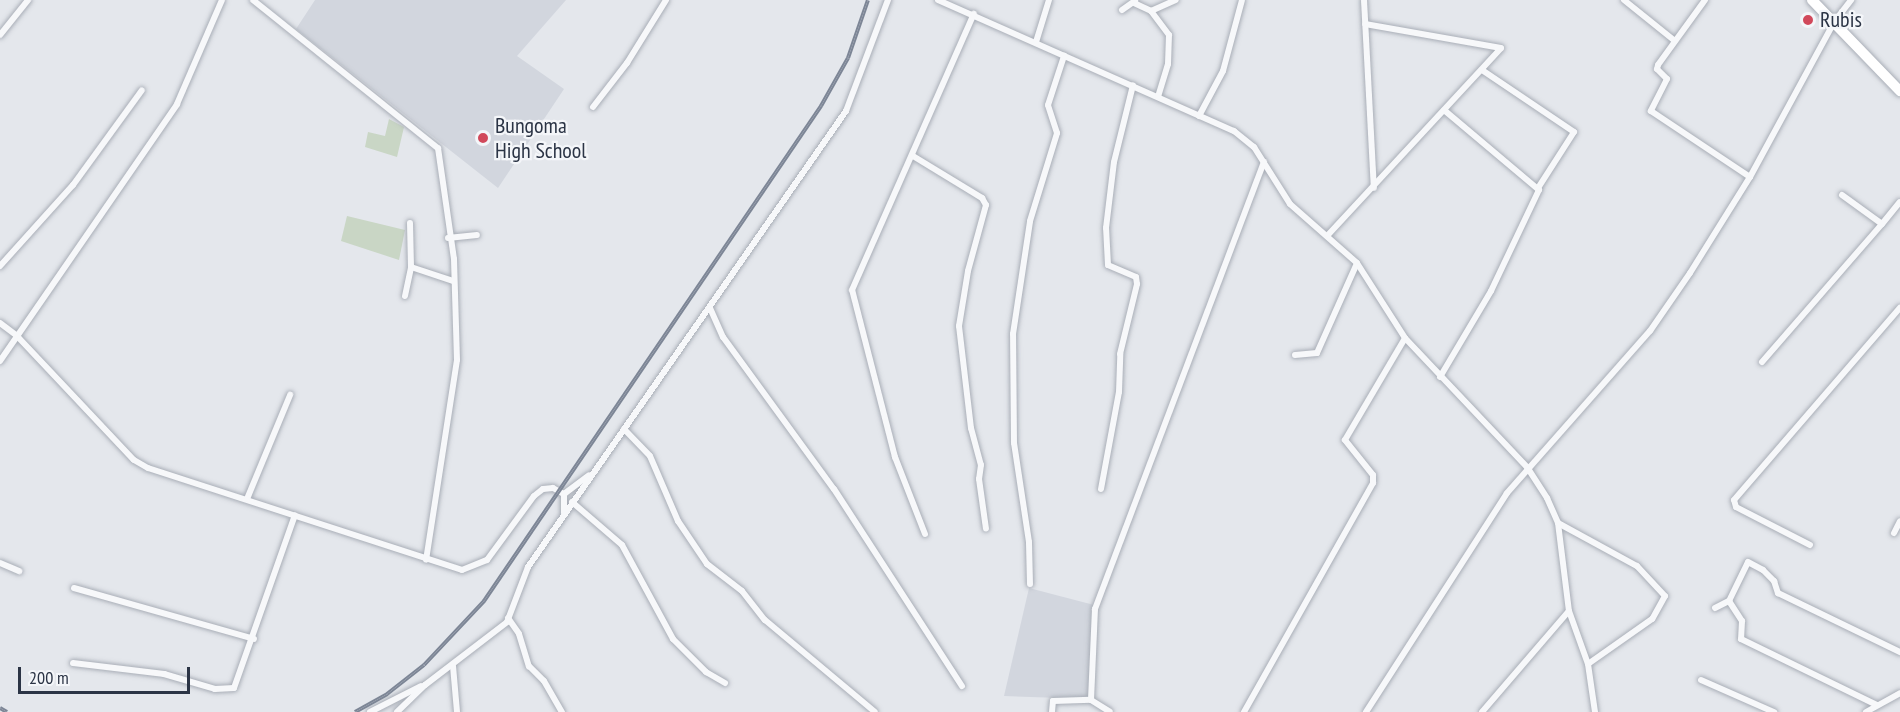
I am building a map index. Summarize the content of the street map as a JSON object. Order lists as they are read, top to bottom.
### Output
{
  "places": ["Rubis", "Bungoma High School"],
  "scale_bar": "200 m"
}
